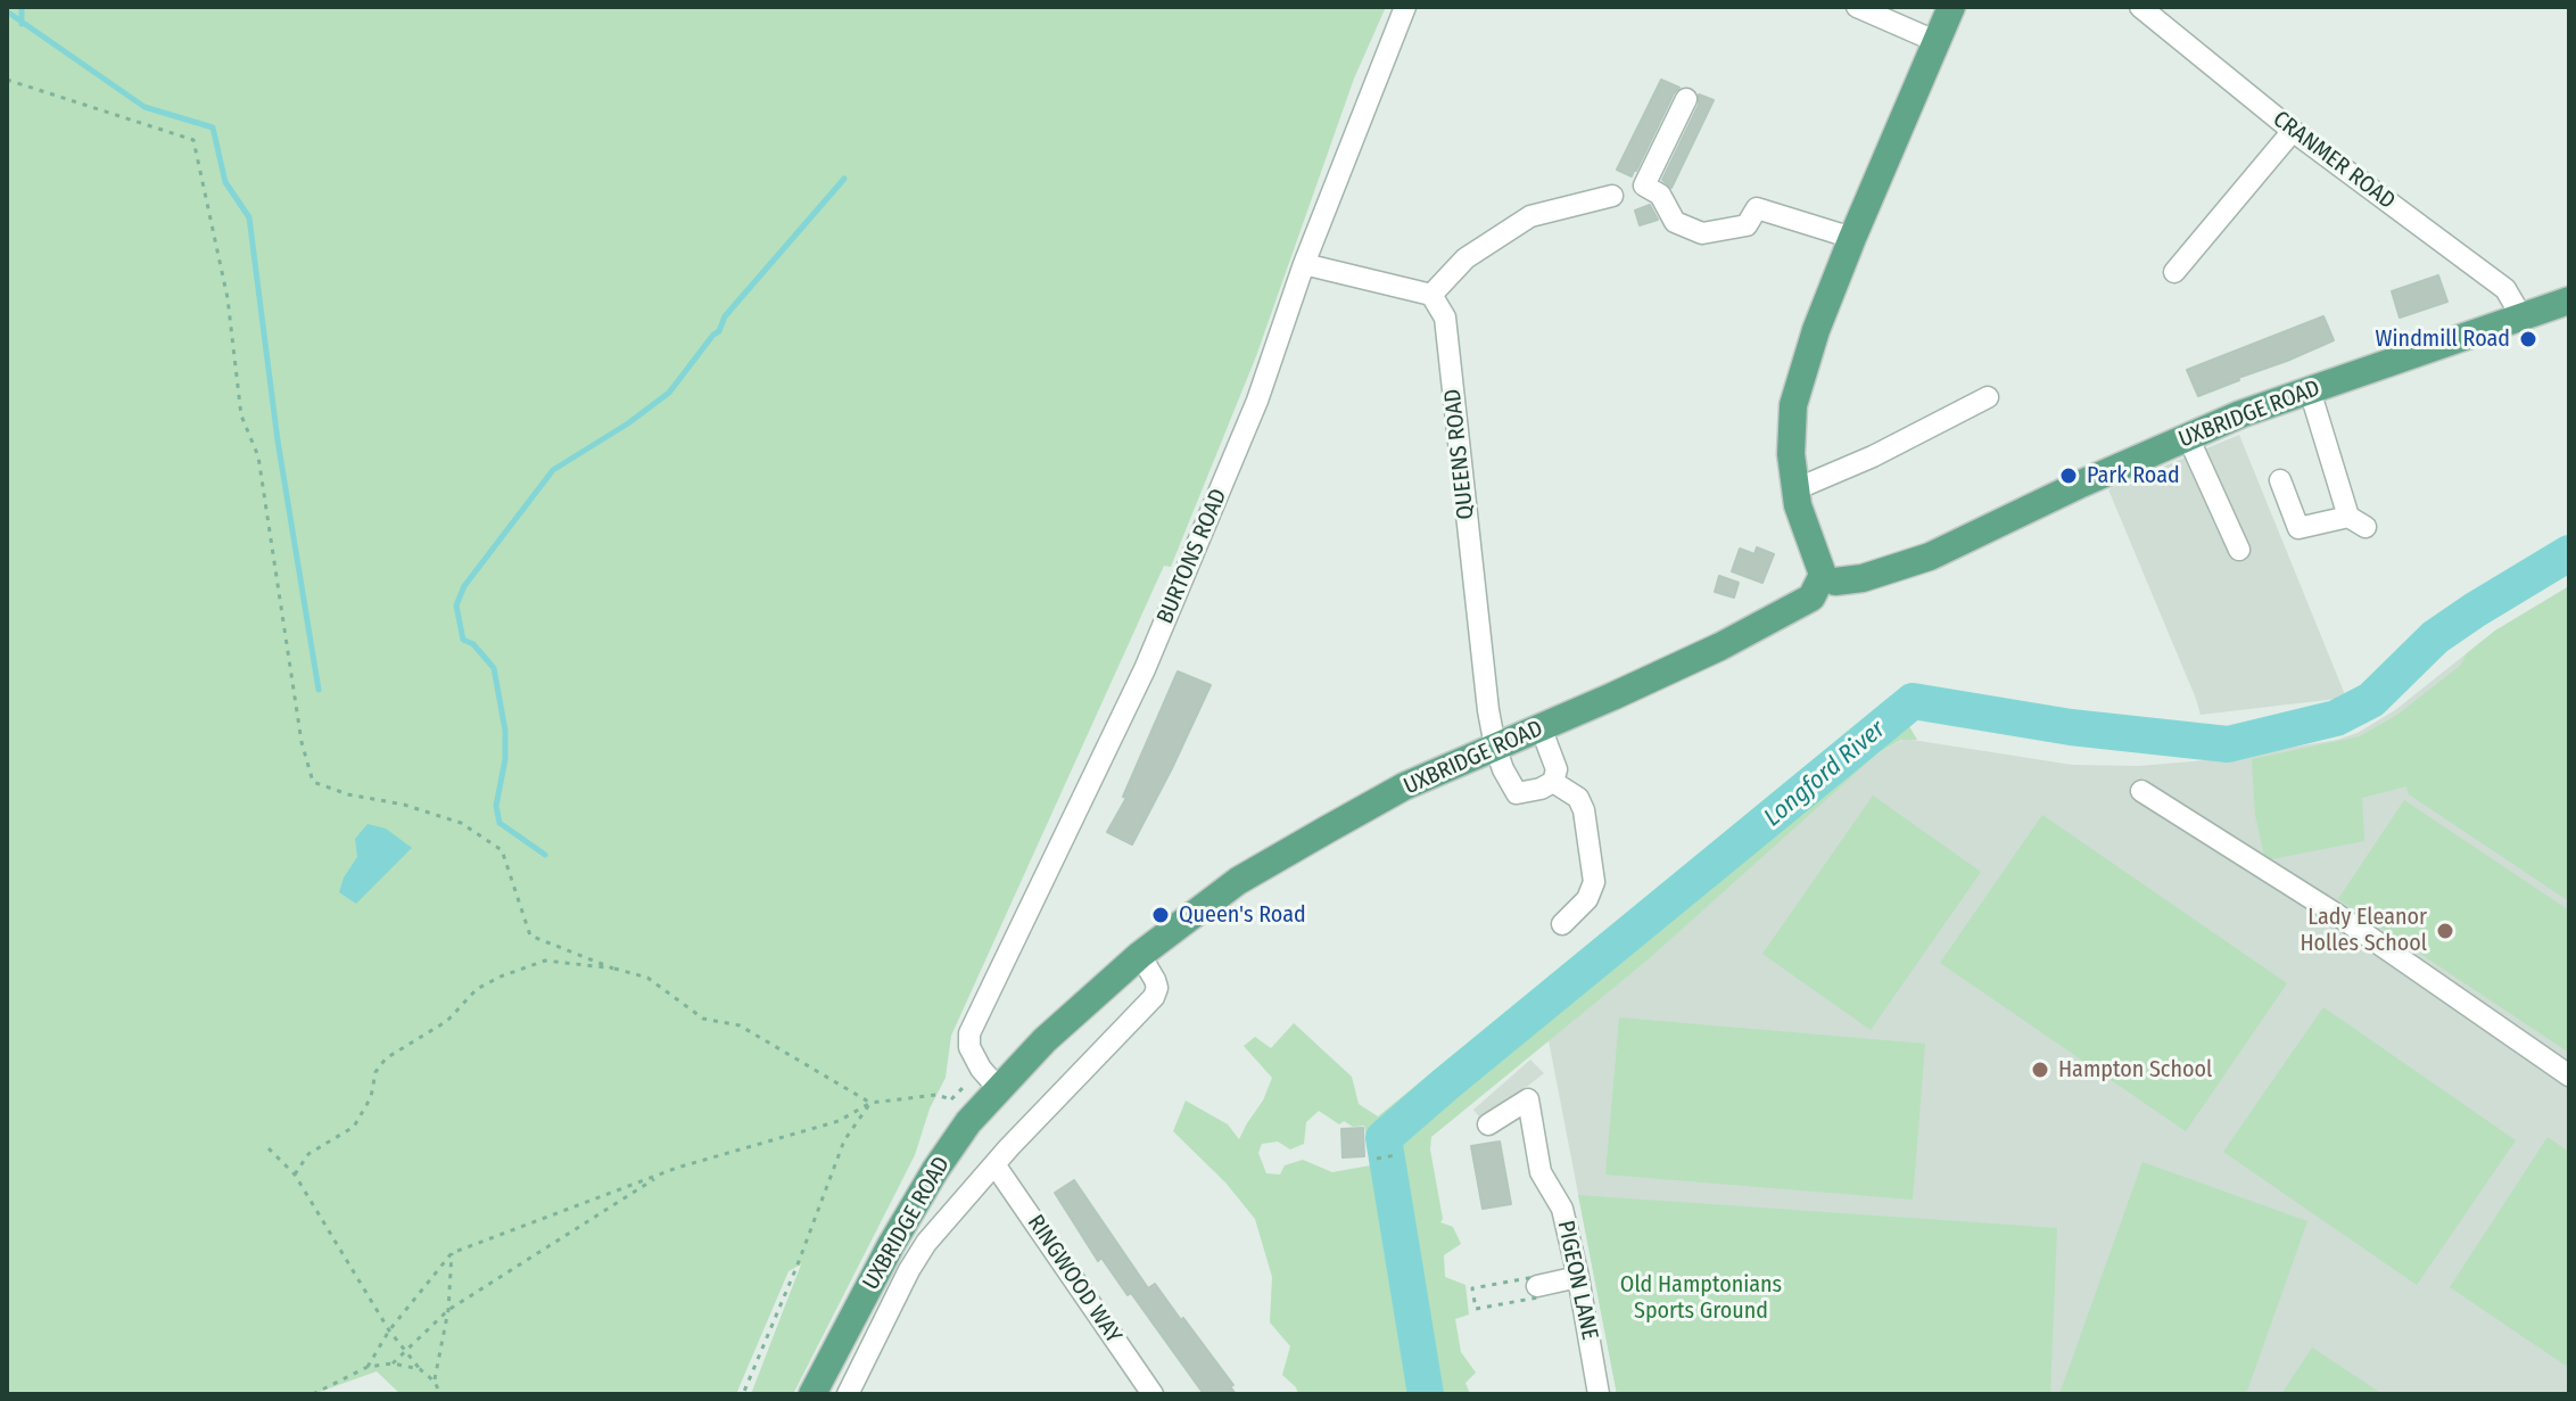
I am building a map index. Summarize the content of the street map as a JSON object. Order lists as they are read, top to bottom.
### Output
{
  "streets": {
    "main road": ["UXBRIDGE ROAD"],
    "street": [
      "CRANMER ROAD",
      "QUEENS ROAD",
      "BURTONS ROAD",
      "RINGWOOD WAY",
      "PIGEON LANE"
    ]
  },
  "crossings": [
    ["CRANMER ROAD", "UXBRIDGE ROAD"],
    ["UXBRIDGE ROAD", "QUEENS ROAD"],
    ["UXBRIDGE ROAD", "BURTONS ROAD"],
    ["UXBRIDGE ROAD", "RINGWOOD WAY"]
  ],
  "water": ["Longford River"],
  "parks": ["Old Hamptonians Sports Ground"],
  "places": [
    "Windmill Road",
    "Park Road",
    "Queen's Road",
    "Lady Eleanor Holles School",
    "Hampton School"
  ]
}
